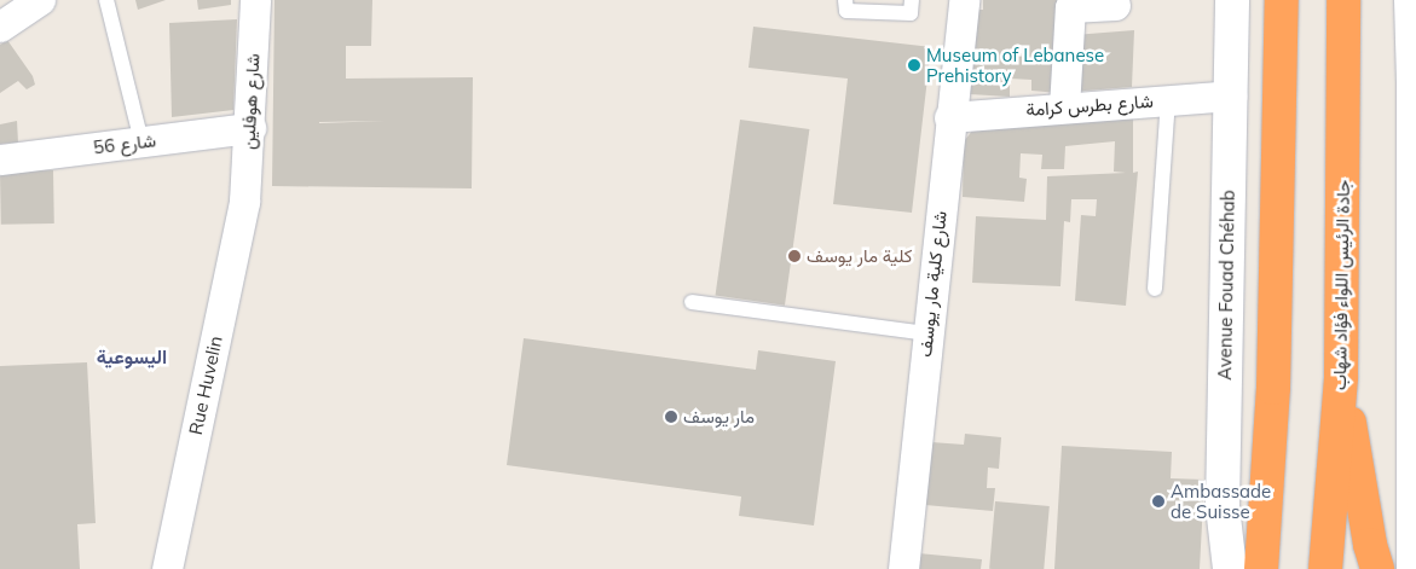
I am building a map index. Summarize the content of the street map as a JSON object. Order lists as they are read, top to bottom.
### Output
{
  "streets": {
    "highway": ["جادة الرئيس اللواء فؤاد شهاب"],
    "street": [
      "شارع هوفلين",
      "شارع بطرس كرامة",
      "شارع 56",
      "شارع كلية مار يوسف",
      "Avenue Fouad Chéhab",
      "Rue Huvelin"
    ]
  },
  "crossings": [
    ["شارع هوفلين", "شارع 56"],
    ["شارع هوفلين", "Rue Huvelin"],
    ["شارع بطرس كرامة", "شارع كلية مار يوسف"],
    ["شارع بطرس كرامة", "Avenue Fouad Chéhab"]
  ],
  "districts": ["اليسوعية"],
  "places": [
    "Museum of Lebanese Prehistory",
    "كلية مار يوسف",
    "مار يوسف",
    "Ambassade de Suisse"
  ]
}
